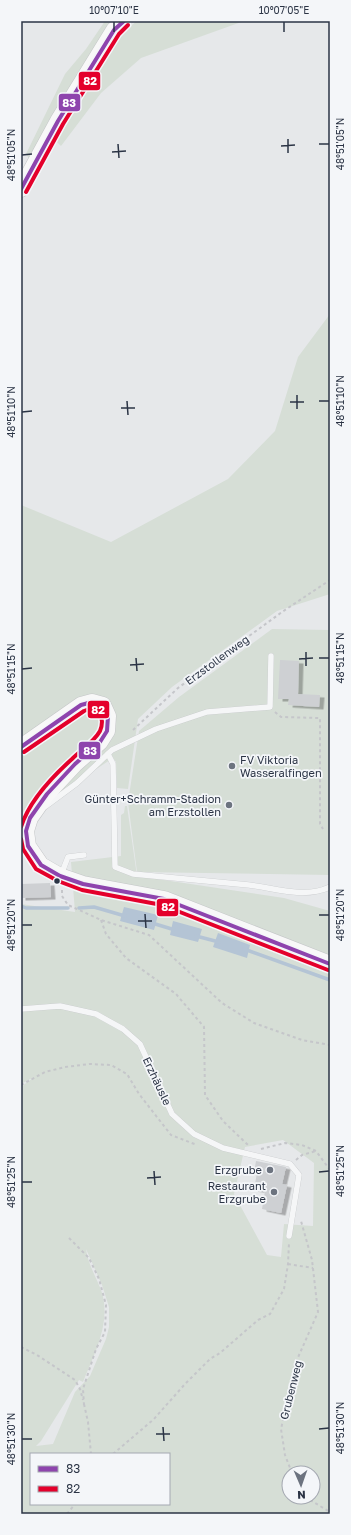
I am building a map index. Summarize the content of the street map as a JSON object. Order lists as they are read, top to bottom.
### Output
{
  "streets": {
    "lane": ["Erzhäusle"],
    "path": ["Erzstollenweg", "Grubenweg"]
  },
  "places": [
    "FV Viktoria Wasseralfingen",
    "Günter+Schramm-Stadion am Erzstollen",
    "Erzgrube",
    "Restaurant Erzgrube"
  ],
  "lines": ["transit line 83", "transit line 82"],
  "legend": ["83", "82"],
  "north": "bottom",
  "coordinates": [
    "10°07'10\"E",
    "10°07'05\"E",
    "48°51'05\"N",
    "48°51'10\"N",
    "48°51'15\"N",
    "48°51'20\"N",
    "48°51'25\"N",
    "48°51'30\"N"
  ]
}
